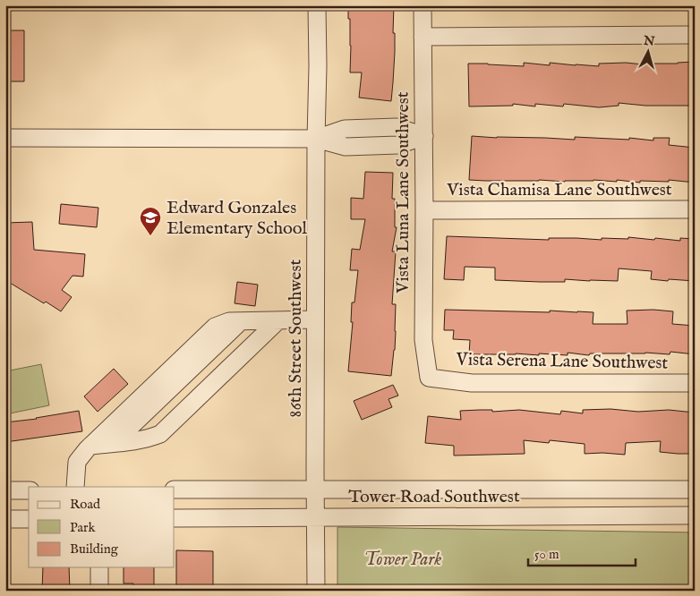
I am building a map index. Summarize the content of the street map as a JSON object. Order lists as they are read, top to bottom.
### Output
{
  "streets": {
    "street": [
      "Vista Chamisa Lane Southwest",
      "Vista Luna Lane Southwest",
      "86th Street Southwest",
      "Vista Serena Lane Southwest",
      "Tower Road Southwest"
    ]
  },
  "crossings": [
    ["Vista Chamisa Lane Southwest", "Vista Luna Lane Southwest"],
    ["Vista Luna Lane Southwest", "Vista Serena Lane Southwest"],
    ["86th Street Southwest", "Tower Road Southwest"]
  ],
  "parks": ["Tower Park"],
  "places": {
    "school or university": ["Edward Gonzales Elementary School"]
  },
  "legend": ["Road", "Park", "Building"],
  "scale_bar": "50 m",
  "north": "top"
}
